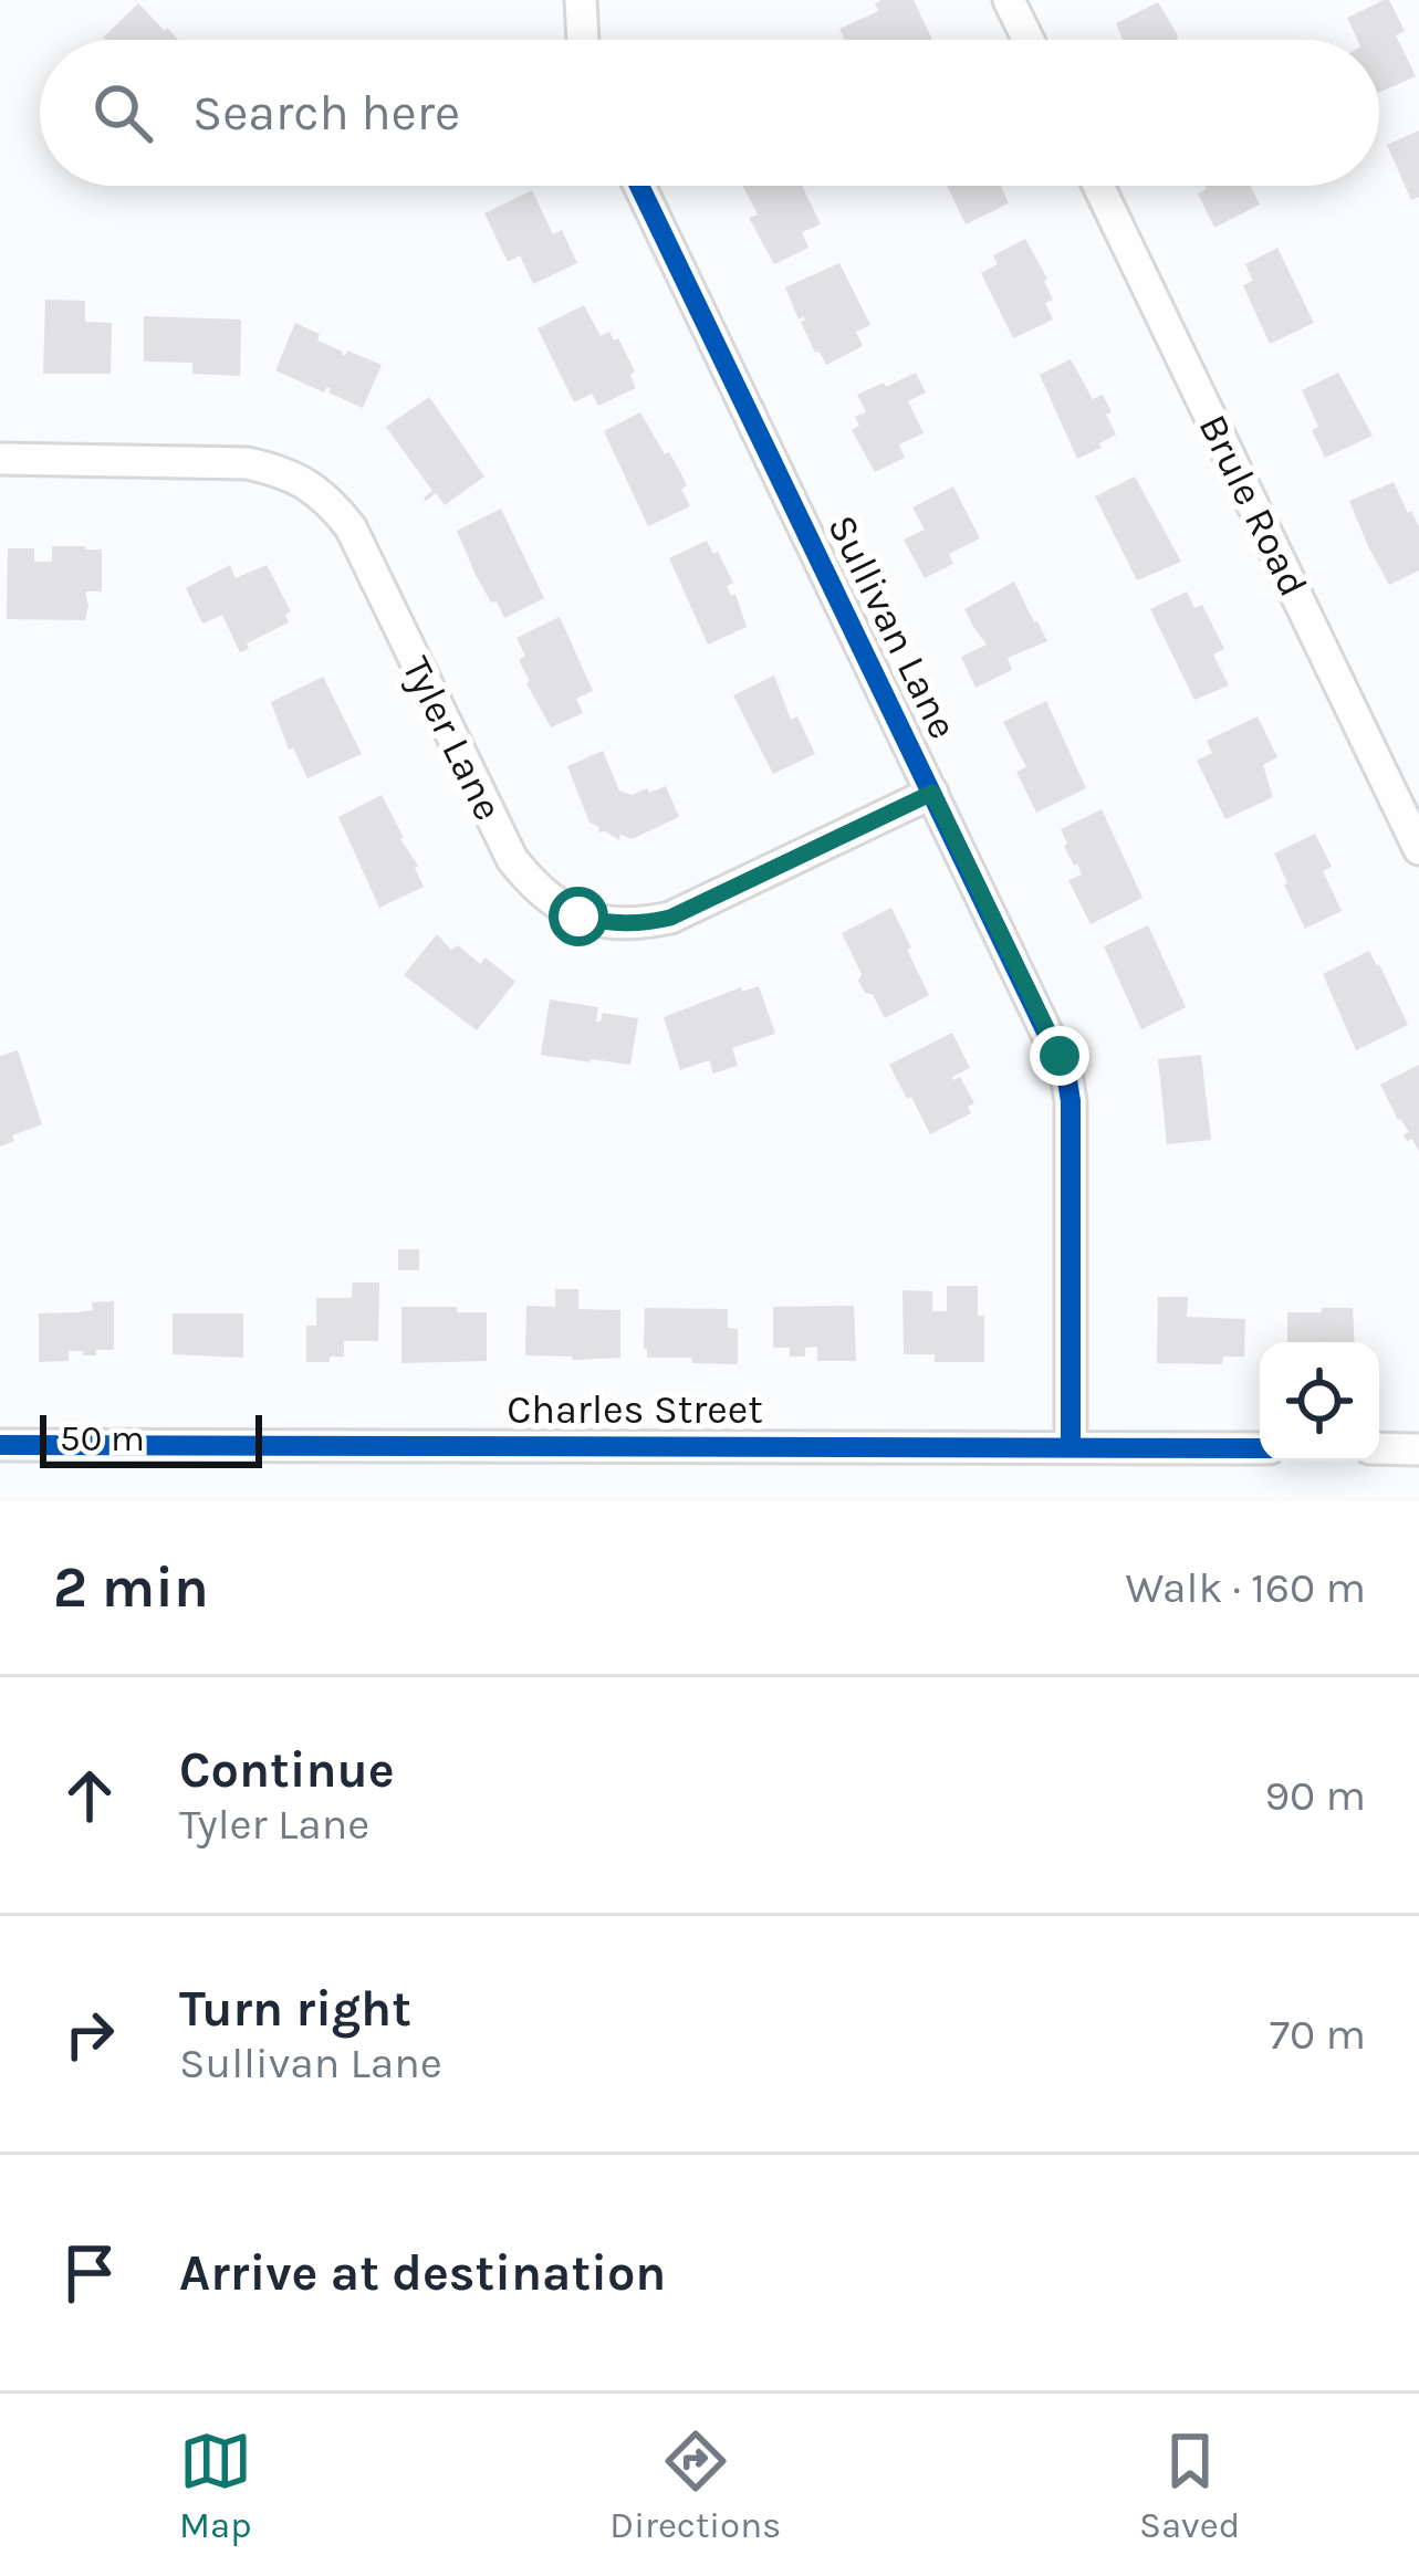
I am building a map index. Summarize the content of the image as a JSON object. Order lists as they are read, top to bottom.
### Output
{
  "streets": {
    "street": [
      "Brule Road",
      "Sullivan Lane",
      "Tyler Lane",
      "Charles Street"
    ]
  },
  "crossings": [
    ["Sullivan Lane", "Tyler Lane"],
    ["Sullivan Lane", "Charles Street"]
  ],
  "scale_bar": "50 m",
  "page": {
    "search": "Search here",
    "scale": "50 m",
    "heading": ["2 min", "Walk · 160 m"],
    "list": [
      ["Continue", "Tyler Lane", "90 m"],
      ["Turn right", "Sullivan Lane", "70 m"],
      "Arrive at destination"
    ],
    "nav": ["Map", "Directions", "Saved"]
  }
}
